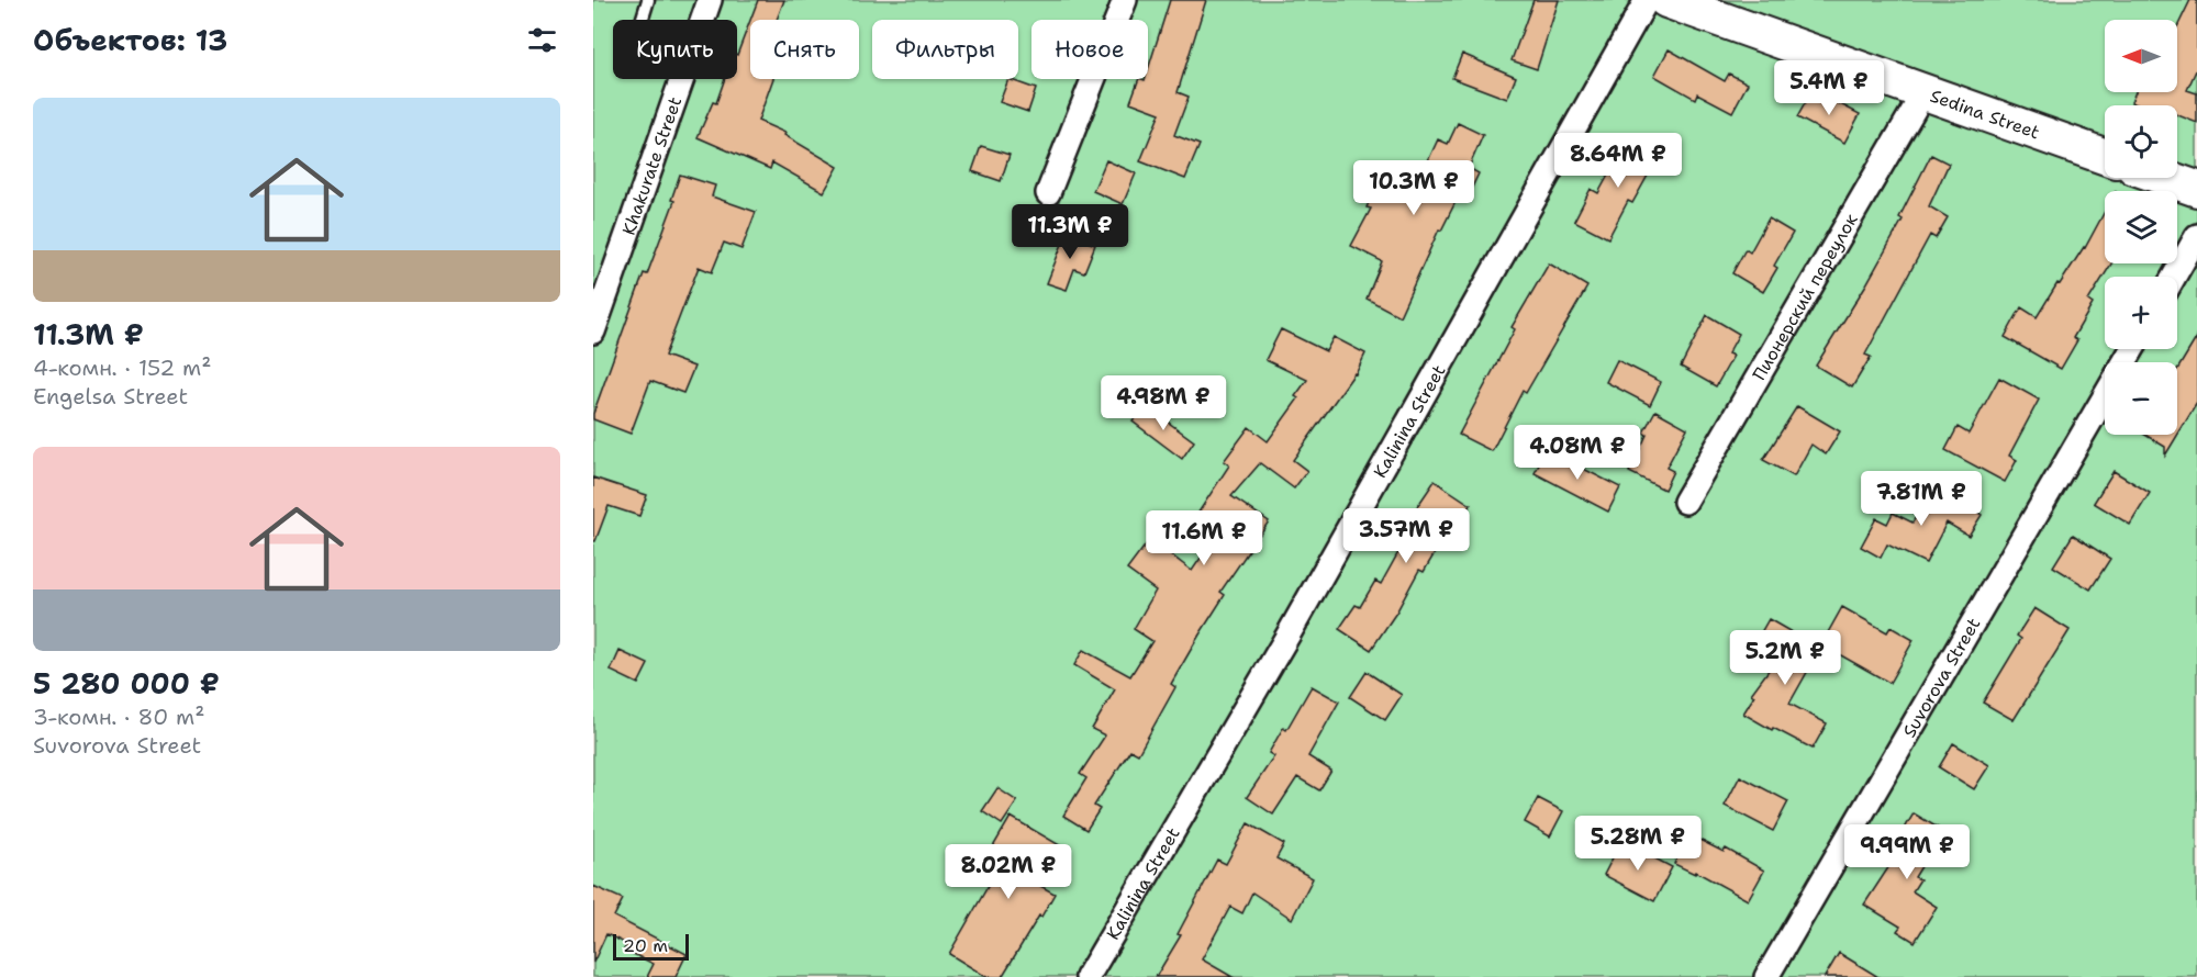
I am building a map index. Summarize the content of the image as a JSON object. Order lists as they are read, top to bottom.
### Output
{
  "streets": {
    "street": [
      "Sedina Street",
      "Khakurate Street",
      "Пионерский переулок",
      "Kalinina Street",
      "Suvorova Street"
    ]
  },
  "crossings": [
    ["Sedina Street", "Пионерский переулок"]
  ],
  "scale_bar": "20 m",
  "north": "left",
  "page": {
    "heading": "Объектов: 13",
    "map_buttons": ["+", "−"],
    "chip": [
      "Купить",
      "Снять",
      "Фильтры",
      "Новое"
    ],
    "price": [
      "5.4M ₽",
      "8.64M ₽",
      "10.3M ₽",
      "11.3M ₽",
      "4.98M ₽",
      "4.08M ₽",
      "7.81M ₽",
      "3.57M ₽",
      "11.6M ₽",
      "5.2M ₽",
      "5.28M ₽",
      "9.99M ₽",
      "8.02M ₽"
    ],
    "list": [
      {
        "name": "11.3M ₽",
        "note": "4-комн. · 152 m² · Engelsa Street"
      },
      {
        "name": "5 280 000 ₽",
        "note": "3-комн. · 80 m² · Suvorova Street"
      }
    ],
    "scale": "20 m"
  }
}
